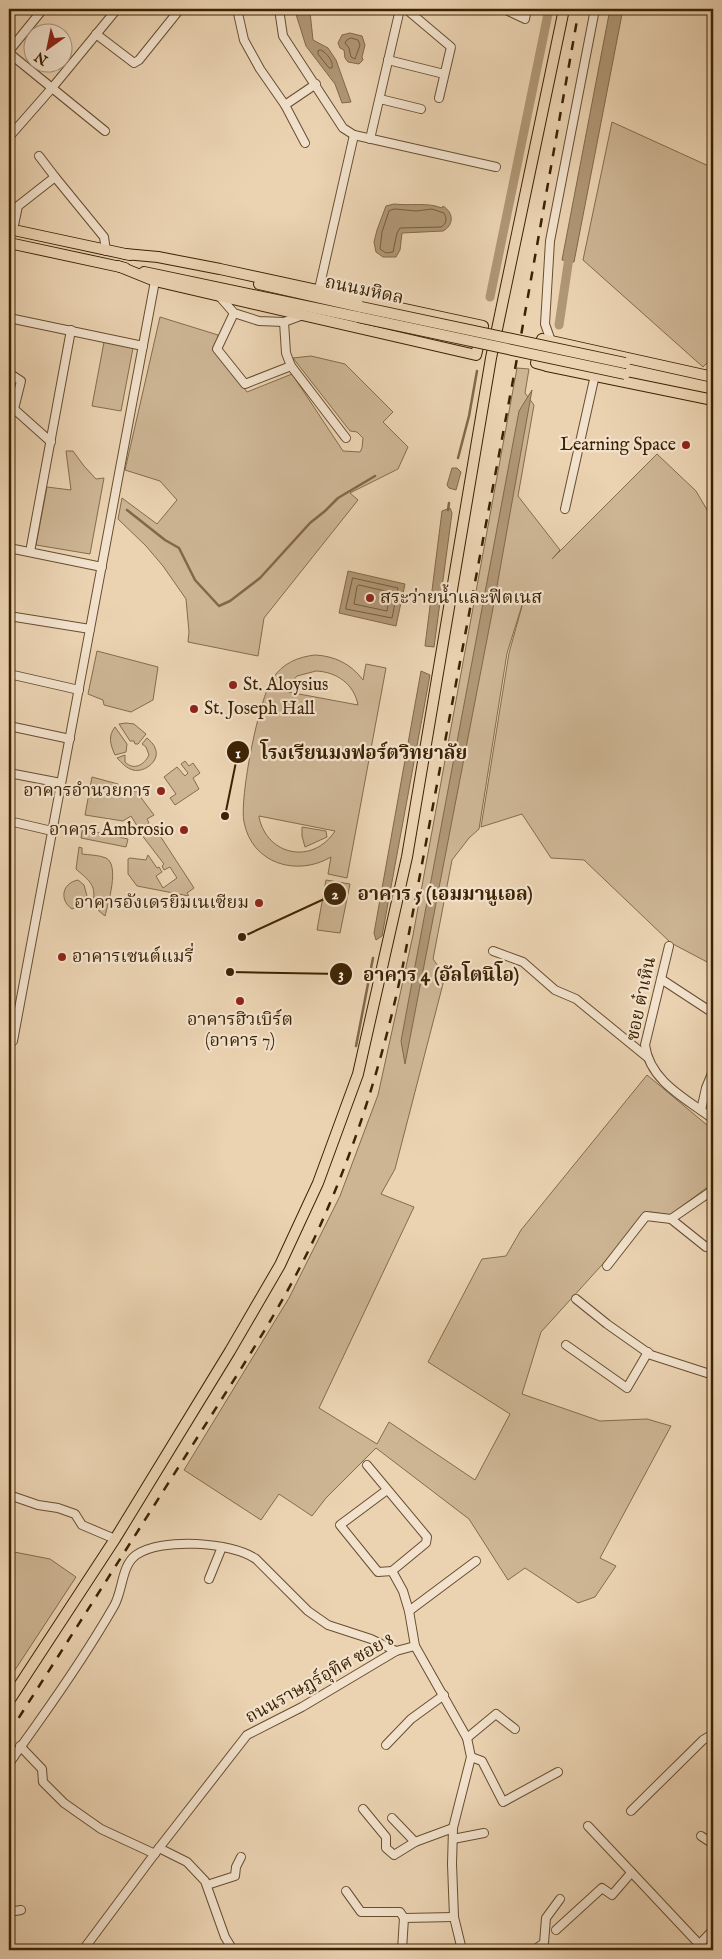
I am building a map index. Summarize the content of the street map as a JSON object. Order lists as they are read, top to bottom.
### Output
{
  "streets": {
    "main road": ["ถนนมหิดล"],
    "street": ["ซอย ต๋าเหิน", "ถนนราษฎร์อุทิศ ซอย 8"]
  },
  "places": [
    "Learning Space",
    "สระว่ายน้ำและฟิตเนส",
    "St. Aloysius",
    "St. Joseph Hall",
    "อาคารอำนวยการ",
    "โรงเรียนมงฟอร์ตวิทยาลัย",
    "อาคาร Ambrosio",
    "อาคารอังเดรยิมเนเซียม",
    "อาคาร 5 (เอมมานูเอล)",
    "อาคารเซนต์แมรี่",
    "อาคาร 4 (อัลโตนิโอ)",
    "อาคารฮิวเบิร์ต (อาคาร 7)"
  ],
  "north": "bottom left"
}
